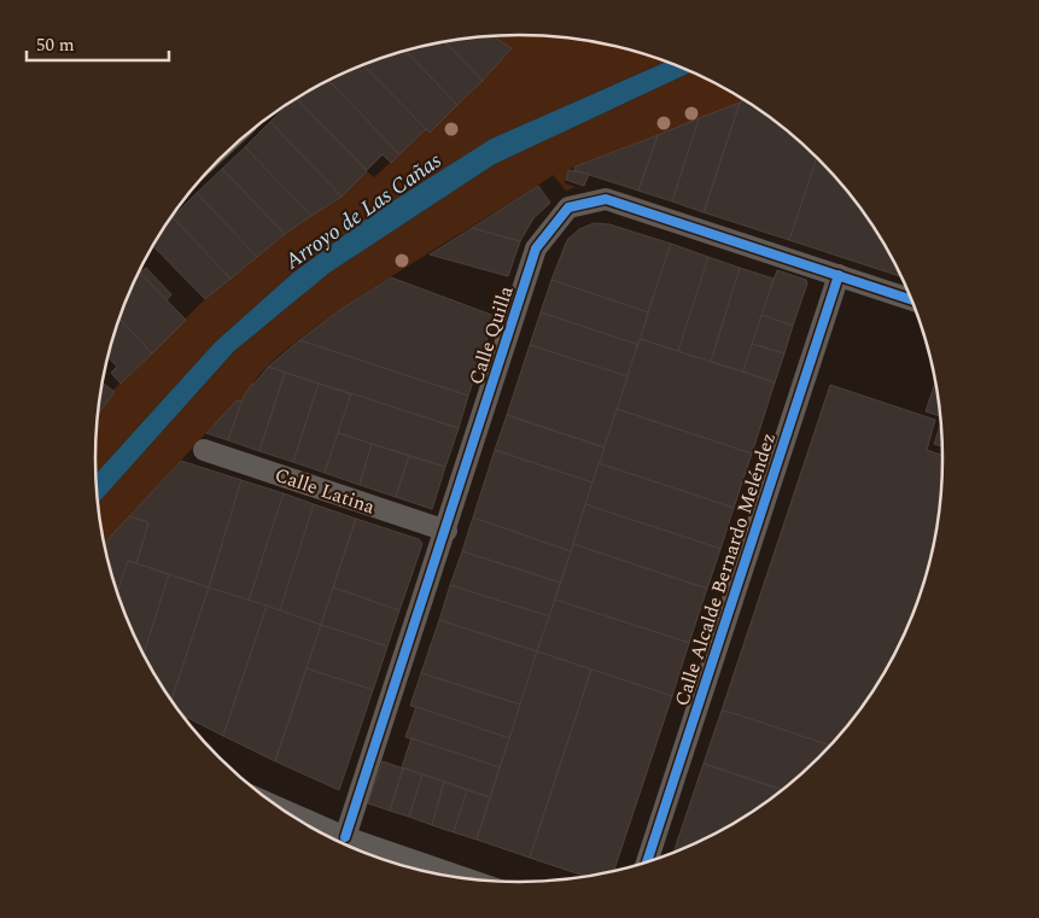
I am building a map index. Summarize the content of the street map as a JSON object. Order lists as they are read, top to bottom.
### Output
{
  "streets": {
    "street": ["Calle Quilla", "Calle Latina", "Calle Alcalde Bernardo Meléndez"]
  },
  "crossings": [
    ["Calle Quilla", "Calle Latina"],
    ["Calle Quilla", "Calle Alcalde Bernardo Meléndez"]
  ],
  "water": ["Arroyo de Las Cañas"],
  "scale_bar": "50 m"
}
